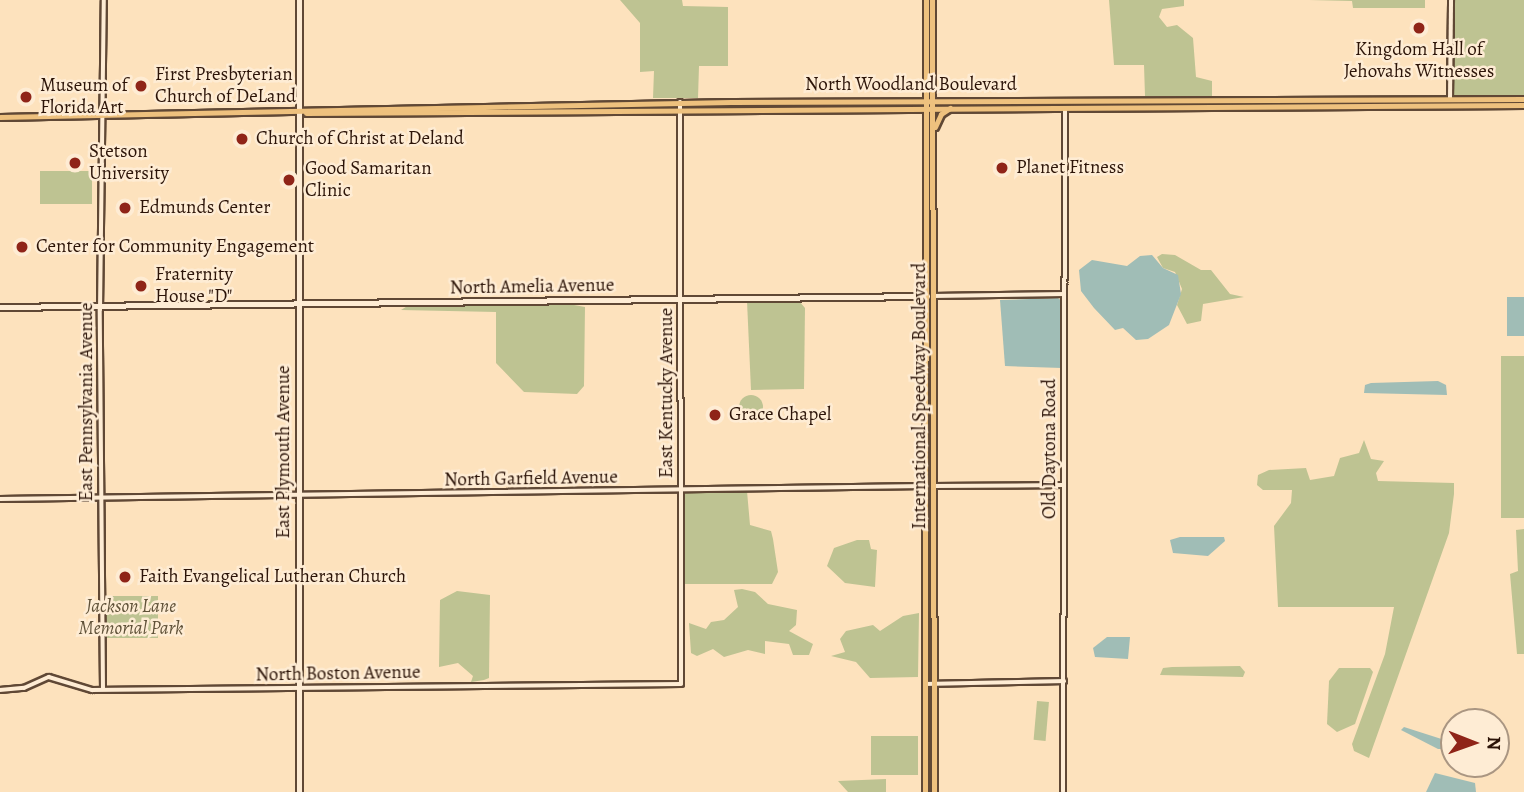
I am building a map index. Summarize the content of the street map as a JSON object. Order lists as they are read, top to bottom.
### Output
{
  "streets": {
    "main road": [
      "North Woodland Boulevard",
      "North Amelia Avenue",
      "International Speedway Boulevard",
      "East Plymouth Avenue"
    ],
    "street": [
      "East Kentucky Avenue",
      "East Pennsylvania Avenue",
      "Old Daytona Road",
      "North Garfield Avenue",
      "North Boston Avenue"
    ]
  },
  "crossings": [
    ["North Woodland Boulevard", "East Kentucky Avenue"],
    ["North Woodland Boulevard", "International Speedway Boulevard"],
    ["North Woodland Boulevard", "East Pennsylvania Avenue"],
    ["North Woodland Boulevard", "Old Daytona Road"],
    ["North Woodland Boulevard", "East Plymouth Avenue"],
    ["North Amelia Avenue", "East Kentucky Avenue"],
    ["North Amelia Avenue", "International Speedway Boulevard"],
    ["North Amelia Avenue", "East Pennsylvania Avenue"],
    ["North Amelia Avenue", "Old Daytona Road"],
    ["North Amelia Avenue", "East Plymouth Avenue"],
    ["East Kentucky Avenue", "North Garfield Avenue"],
    ["East Kentucky Avenue", "North Boston Avenue"],
    ["International Speedway Boulevard", "North Garfield Avenue"],
    ["East Pennsylvania Avenue", "North Garfield Avenue"],
    ["East Pennsylvania Avenue", "North Boston Avenue"],
    ["Old Daytona Road", "North Garfield Avenue"],
    ["East Plymouth Avenue", "North Garfield Avenue"],
    ["East Plymouth Avenue", "North Boston Avenue"]
  ],
  "parks": ["Jackson Lane Memorial Park"],
  "places": [
    "Kingdom Hall of Jehovahs Witnesses",
    "First Presbyterian Church of DeLand",
    "Museum of Florida Art",
    "Church of Christ at Deland",
    "Stetson University",
    "Planet Fitness",
    "Good Samaritan Clinic",
    "Edmunds Center",
    "Center for Community Engagement",
    "Fraternity House \"D\"",
    "Grace Chapel",
    "Faith Evangelical Lutheran Church"
  ],
  "north": "right"
}
